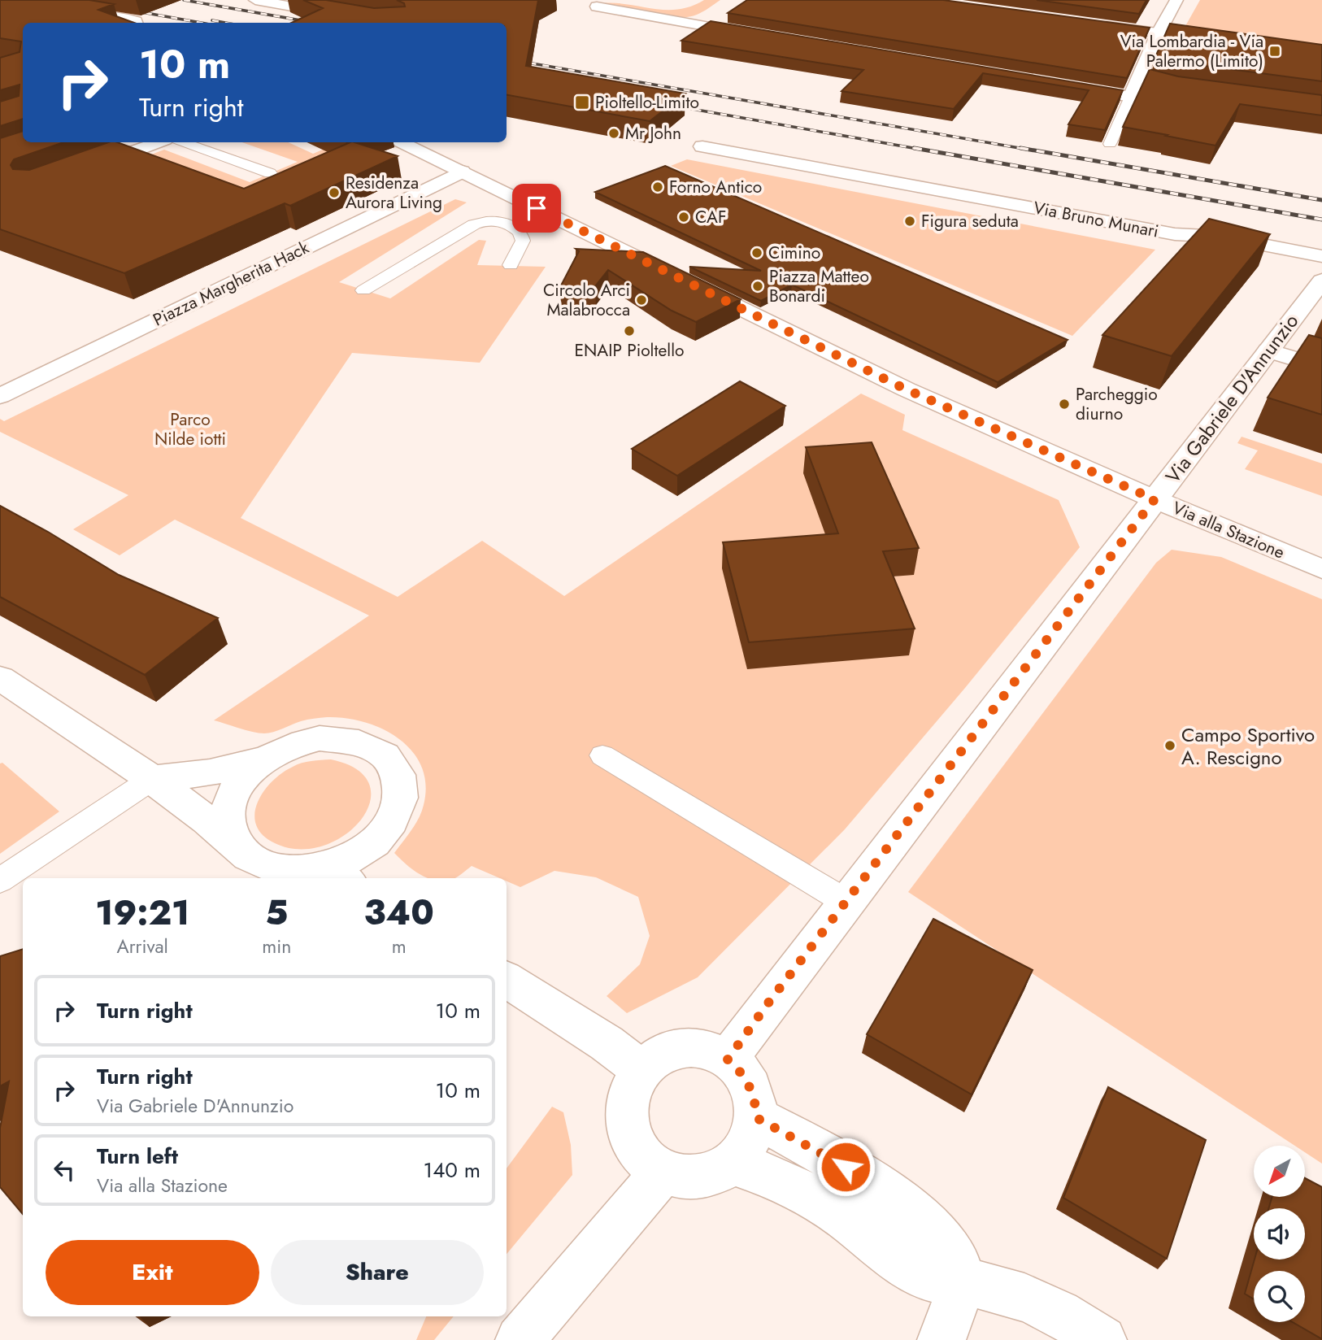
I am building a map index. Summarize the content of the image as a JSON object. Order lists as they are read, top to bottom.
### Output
{
  "streets": {
    "street": [
      "Via Bruno Munari",
      "Piazza Margherita Hack",
      "Via Gabriele D'Annunzio",
      "Via alla Stazione"
    ]
  },
  "crossings": [
    ["Piazza Margherita Hack", "Via alla Stazione"],
    ["Via Gabriele D'Annunzio", "Via alla Stazione"]
  ],
  "parks": ["Parco Nilde iotti"],
  "places": {
    "transit": ["Via Lombardia - Via Palermo (Limito)", "Pioltello-Limito"],
    "other": [
      "Mr John",
      "Forno Antico",
      "Residenza Aurora Living",
      "CAF",
      "Figura seduta",
      "Cimino",
      "Piazza Matteo Bonardi",
      "Circolo Arci Malabrocca",
      "ENAIP Pioltello",
      "Parcheggio diurno",
      "Campo Sportivo A. Rescigno"
    ]
  },
  "north": "bottom left",
  "page": {
    "turn": ["10 m", "Turn right"],
    "eta": [
      "19:21",
      "Arrival",
      "5",
      "min",
      "340",
      "m"
    ],
    "list": [
      {
        "name": "Turn right",
        "value": "10 m"
      },
      {
        "name": "Turn right",
        "note": "Via Gabriele D'Annunzio",
        "value": "10 m"
      },
      {
        "name": "Turn left",
        "note": "Via alla Stazione",
        "value": "140 m"
      }
    ],
    "buttons": ["Exit", "Share"]
  }
}
